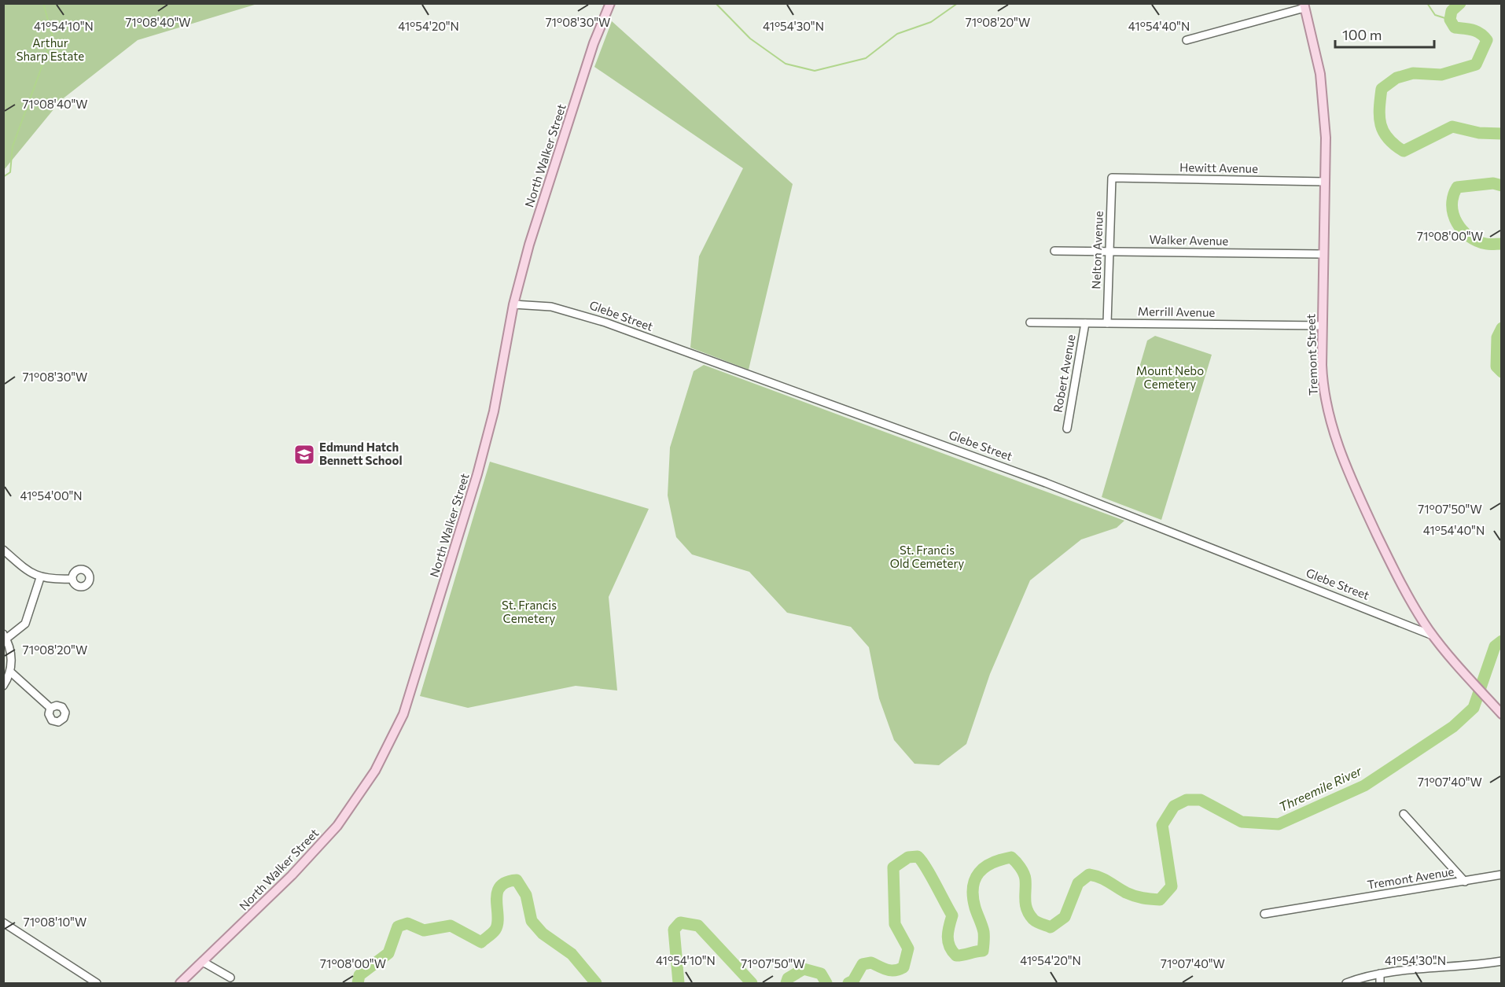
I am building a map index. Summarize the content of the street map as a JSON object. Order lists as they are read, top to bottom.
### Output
{
  "streets": {
    "main road": ["North Walker Street", "Tremont Street"],
    "street": [
      "Hewitt Avenue",
      "Walker Avenue",
      "Nelton Avenue",
      "Merrill Avenue",
      "Glebe Street",
      "Robert Avenue",
      "Tremont Avenue"
    ]
  },
  "crossings": [
    ["North Walker Street", "Glebe Street"],
    ["Hewitt Avenue", "Nelton Avenue"],
    ["Hewitt Avenue", "Tremont Street"],
    ["Walker Avenue", "Nelton Avenue"],
    ["Walker Avenue", "Tremont Street"],
    ["Nelton Avenue", "Merrill Avenue"],
    ["Merrill Avenue", "Tremont Street"],
    ["Merrill Avenue", "Robert Avenue"],
    ["Glebe Street", "Tremont Street"]
  ],
  "water": ["Threemile River"],
  "parks": [
    "Arthur Sharp Estate",
    "Mount Nebo Cemetery",
    "St. Francis Old Cemetery",
    "St. Francis Cemetery"
  ],
  "places": {
    "school or university": ["Edmund Hatch Bennett School"]
  },
  "scale_bar": "100 m",
  "coordinates": [
    "71°08'40\"W",
    "71°08'30\"W",
    "71°08'20\"W",
    "41°54'40\"N",
    "41°54'10\"N",
    "41°54'20\"N",
    "41°54'30\"N",
    "71°08'00\"W",
    "41°54'00\"N",
    "71°07'50\"W",
    "71°07'40\"W",
    "71°08'10\"W"
  ]
}
